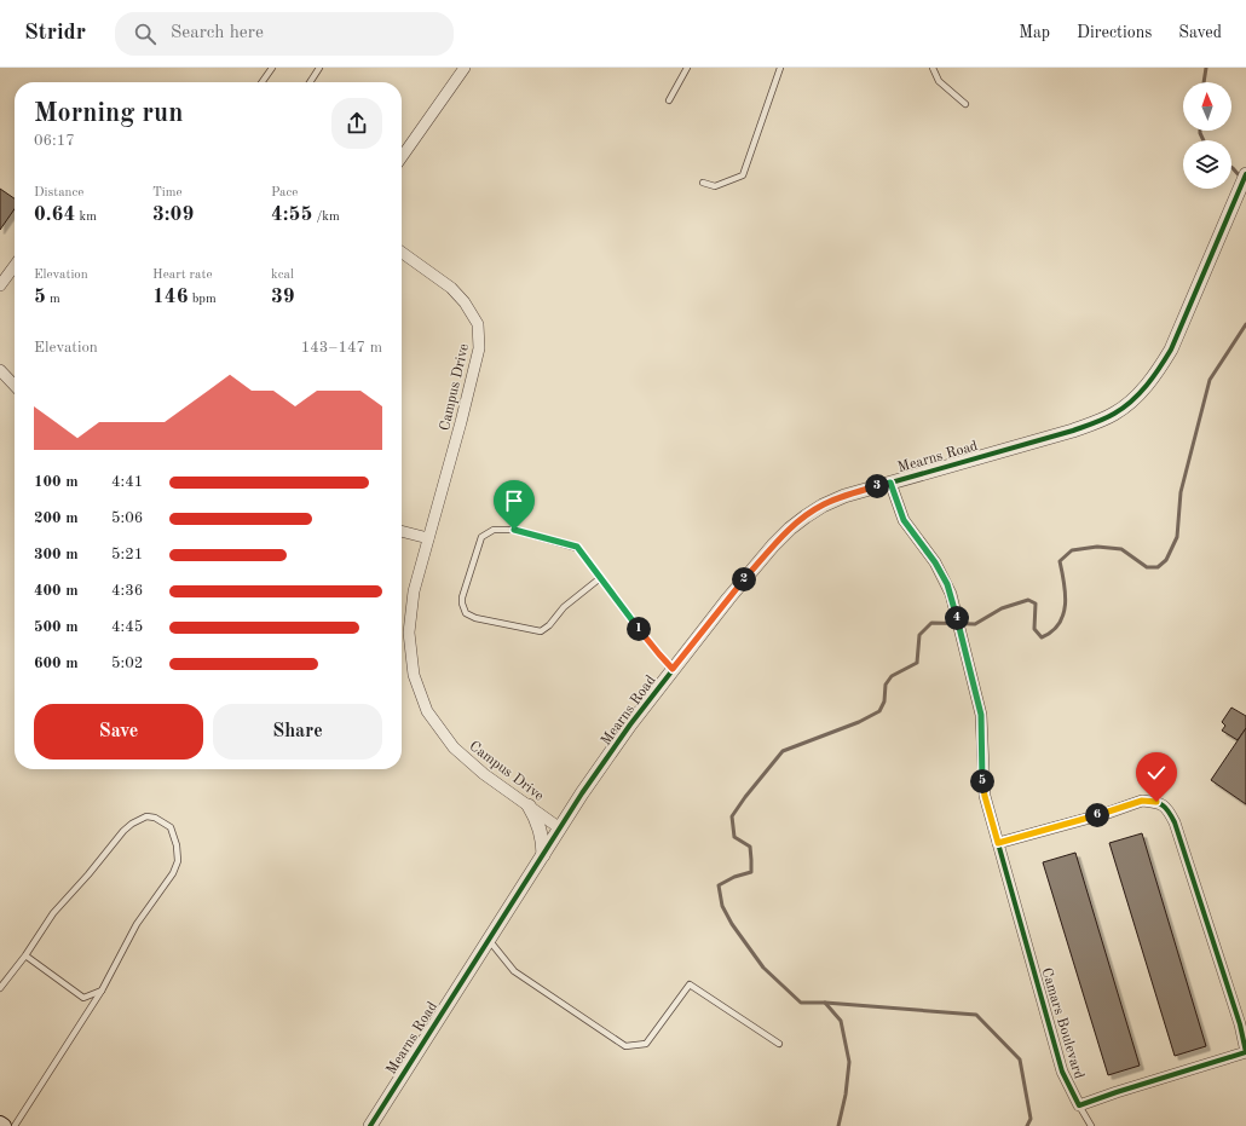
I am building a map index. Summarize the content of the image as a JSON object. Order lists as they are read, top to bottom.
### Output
{
  "streets": {
    "street": ["Campus Drive", "Mearns Road", "Camars Boulevard"]
  },
  "crossings": [
    ["Campus Drive", "Mearns Road"],
    ["Mearns Road", "Camars Boulevard"]
  ],
  "north": "top",
  "page": {
    "header": "Stridr",
    "search": "Search here",
    "nav": ["Map", "Directions", "Saved"],
    "heading": ["Morning run", "06:17"],
    "stats": [
      ["Distance", "0.64 km"],
      ["Time", "3:09"],
      ["Pace", "4:55 /km"],
      ["Elevation", "5 m"],
      ["Heart rate", "146 bpm"],
      ["kcal", "39"]
    ],
    "chart": ["Elevation", "143–147 m"],
    "list": [
      {
        "name": "100 m",
        "note": "4:41"
      },
      {
        "name": "200 m",
        "note": "5:06"
      },
      {
        "name": "300 m",
        "note": "5:21"
      },
      {
        "name": "400 m",
        "note": "4:36"
      },
      {
        "name": "500 m",
        "note": "4:45"
      },
      {
        "name": "600 m",
        "note": "5:02"
      }
    ],
    "pins": [
      "3",
      "2",
      "4",
      "1",
      "5",
      "6"
    ],
    "buttons": ["Save", "Share"]
  }
}
